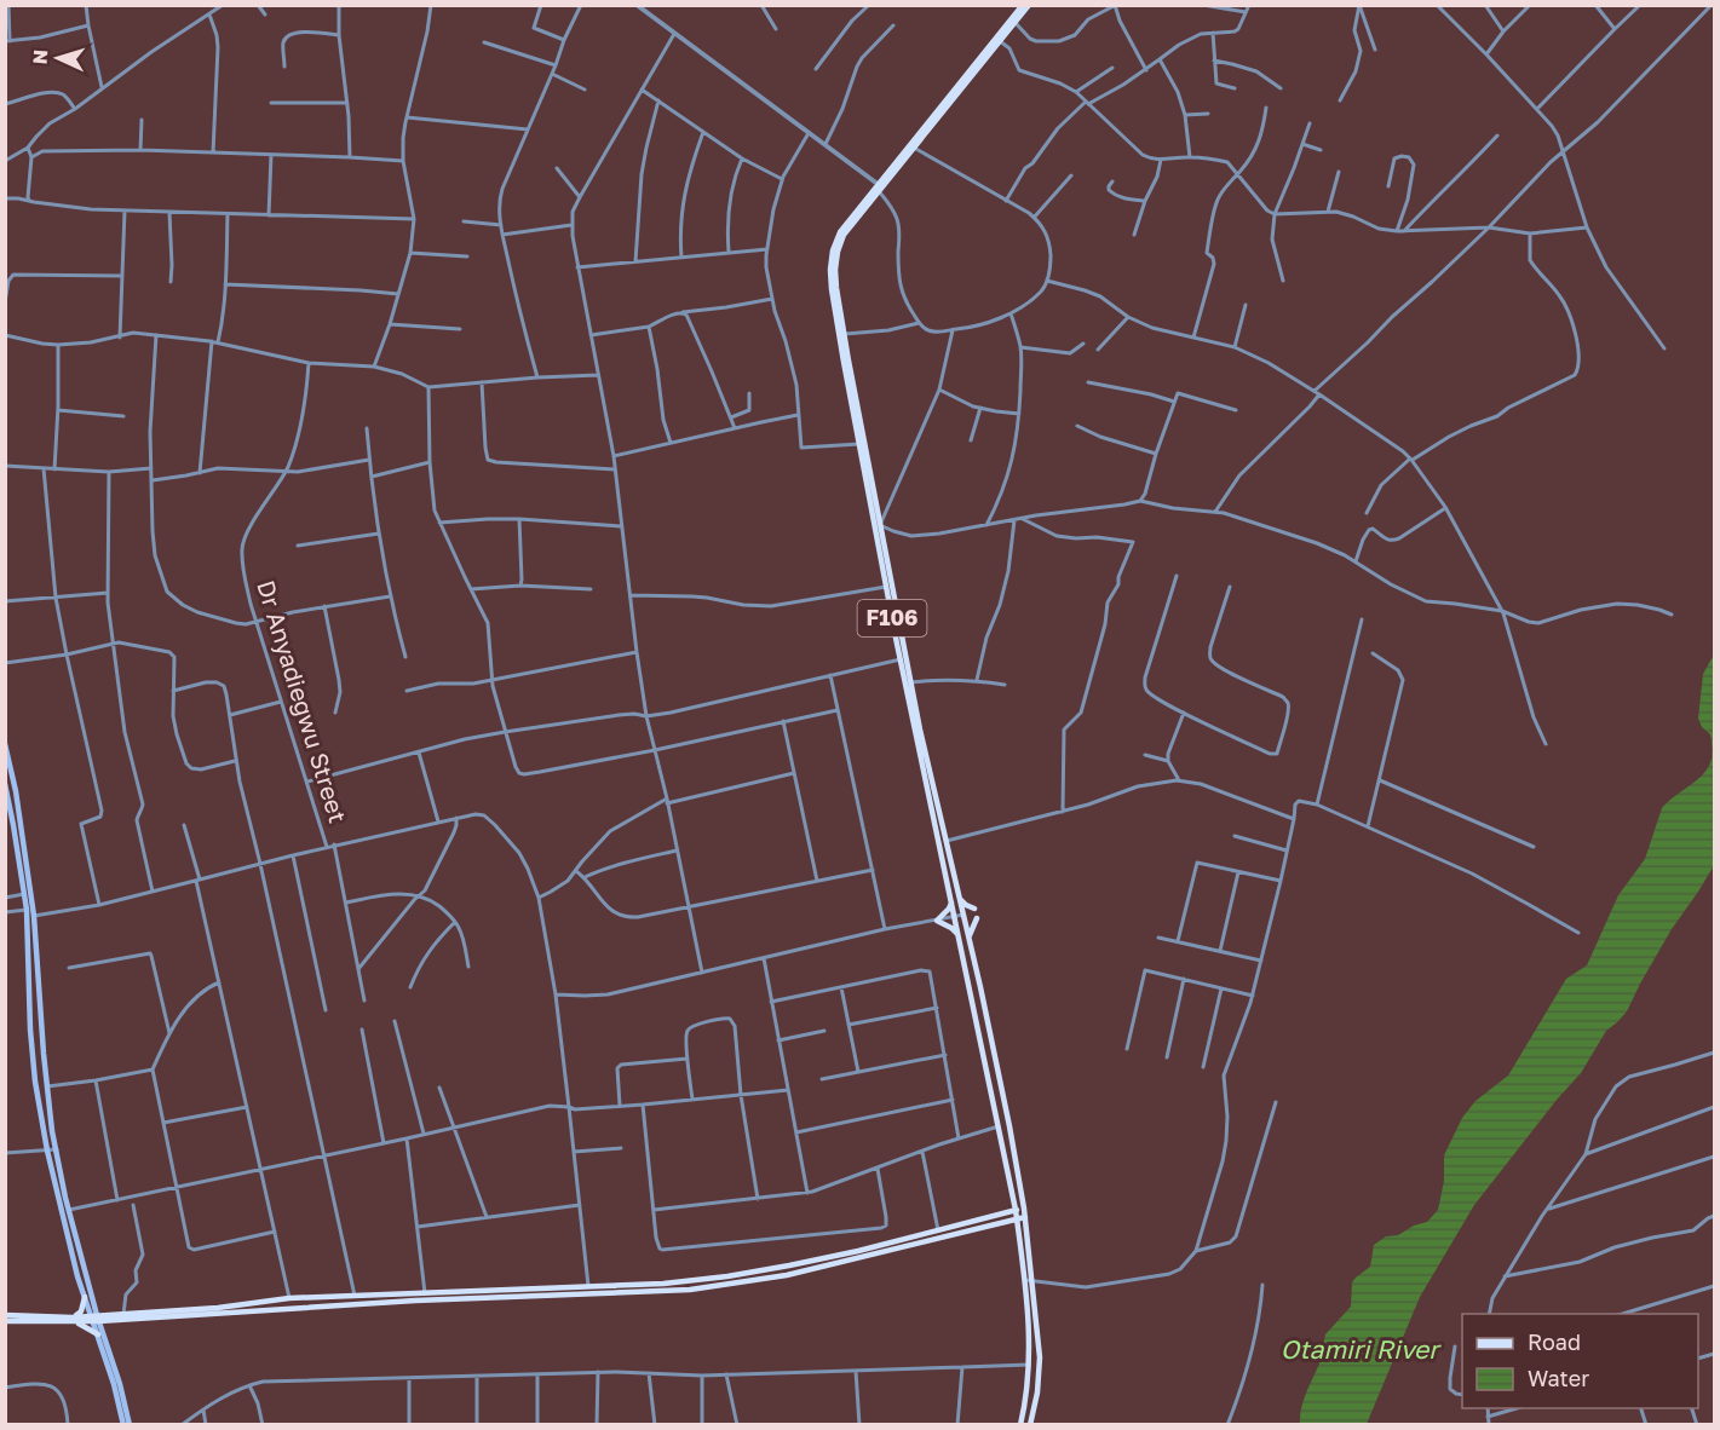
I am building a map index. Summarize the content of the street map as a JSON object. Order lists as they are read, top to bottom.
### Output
{
  "streets": {
    "main road": ["F106"],
    "street": ["Dr Anyadiegwu Street"]
  },
  "water": ["Otamiri River"],
  "legend": ["Road", "Water"],
  "north": "left"
}
